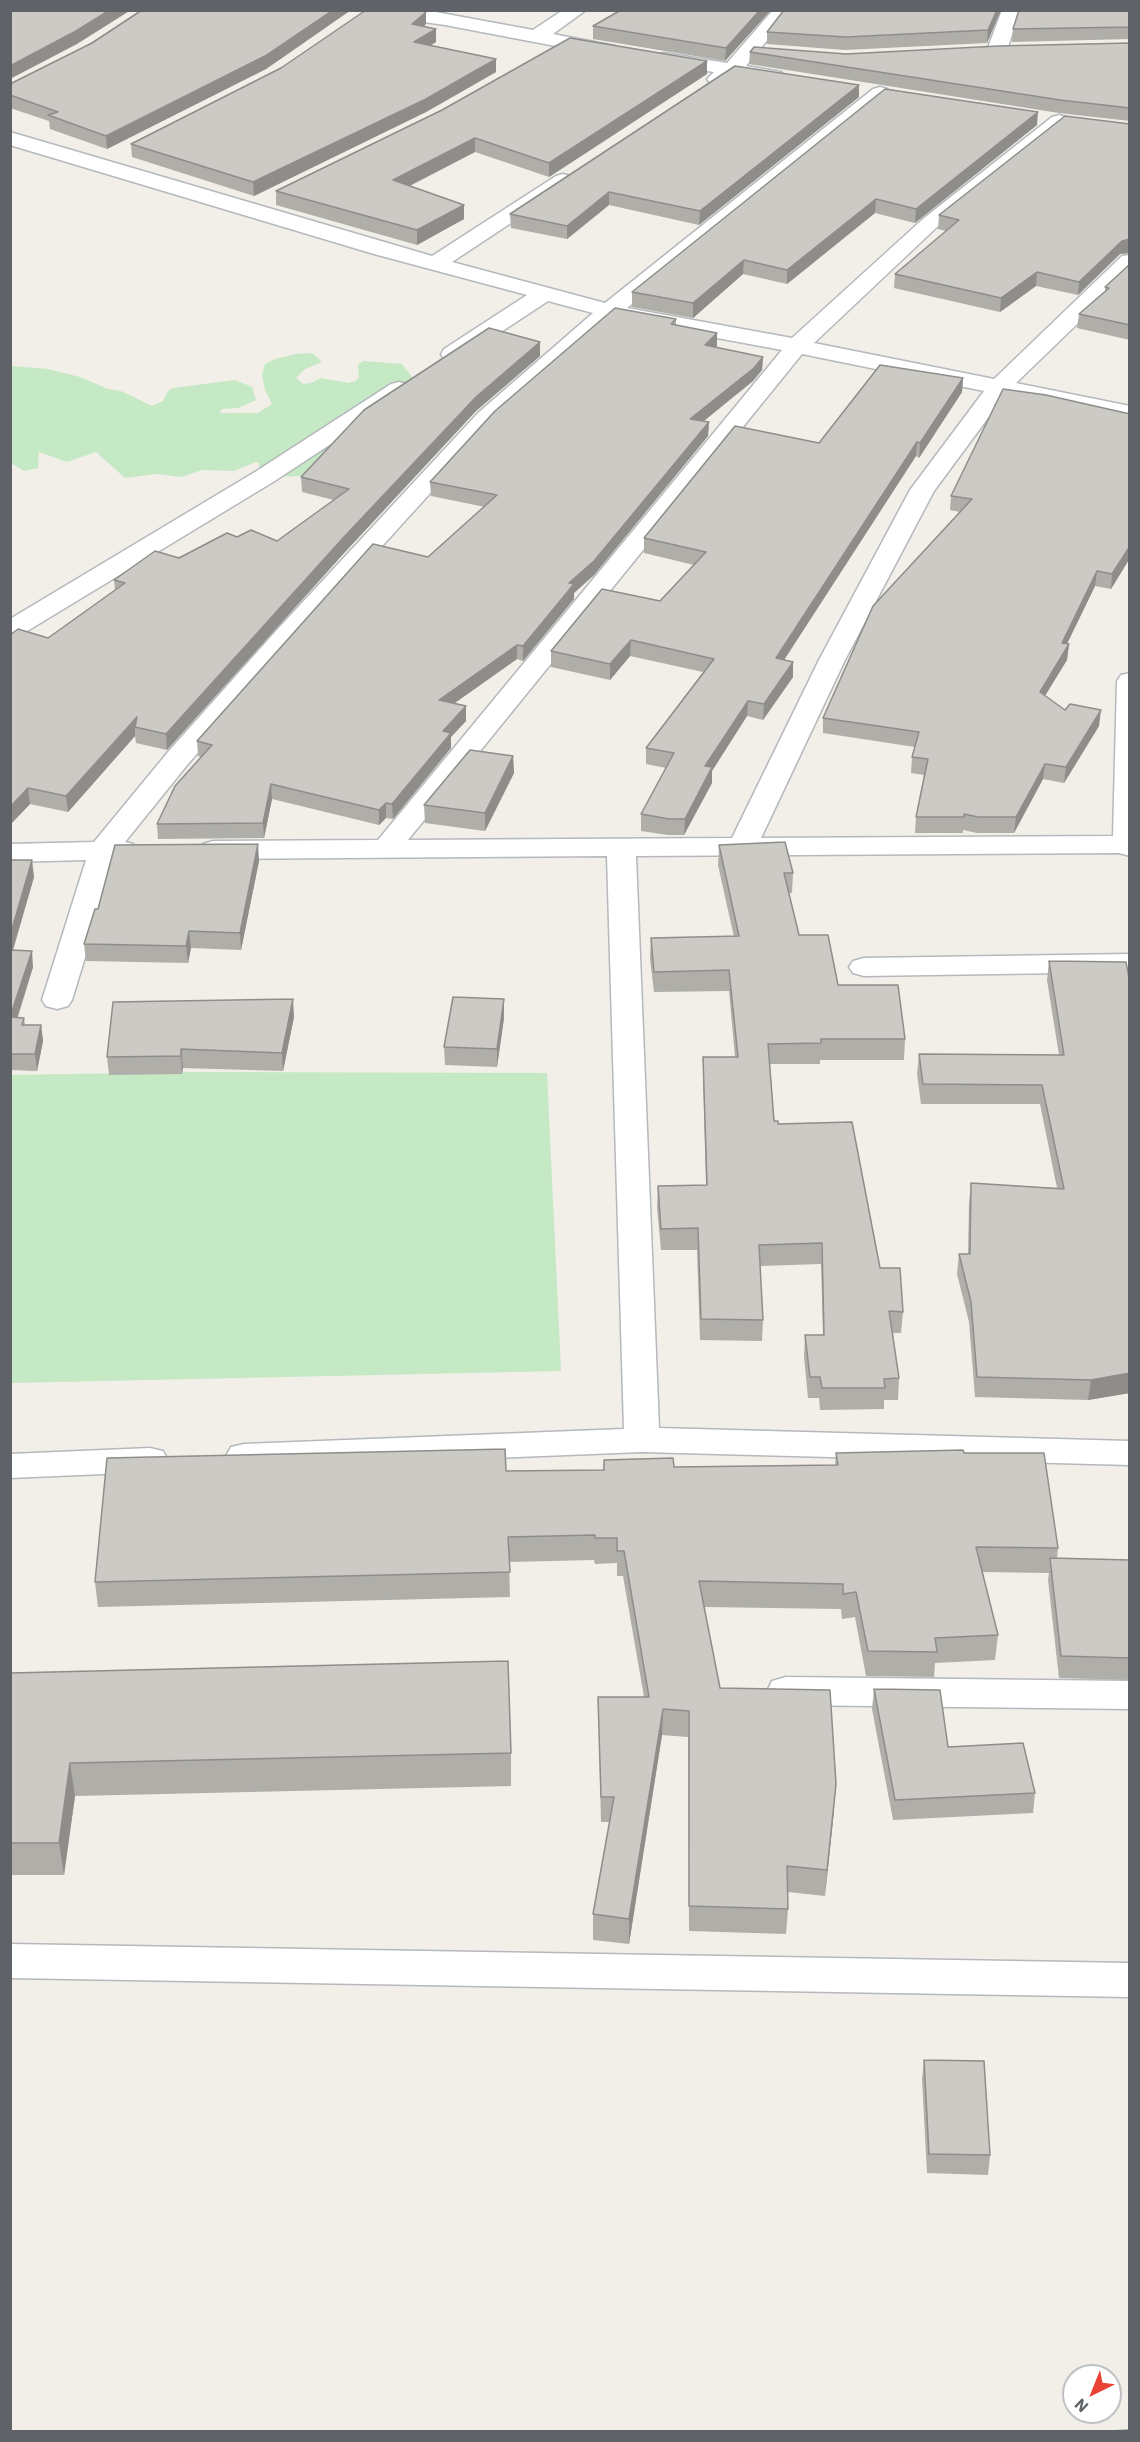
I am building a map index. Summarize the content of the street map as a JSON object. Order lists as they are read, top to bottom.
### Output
{
  "north": "bottom left"
}
